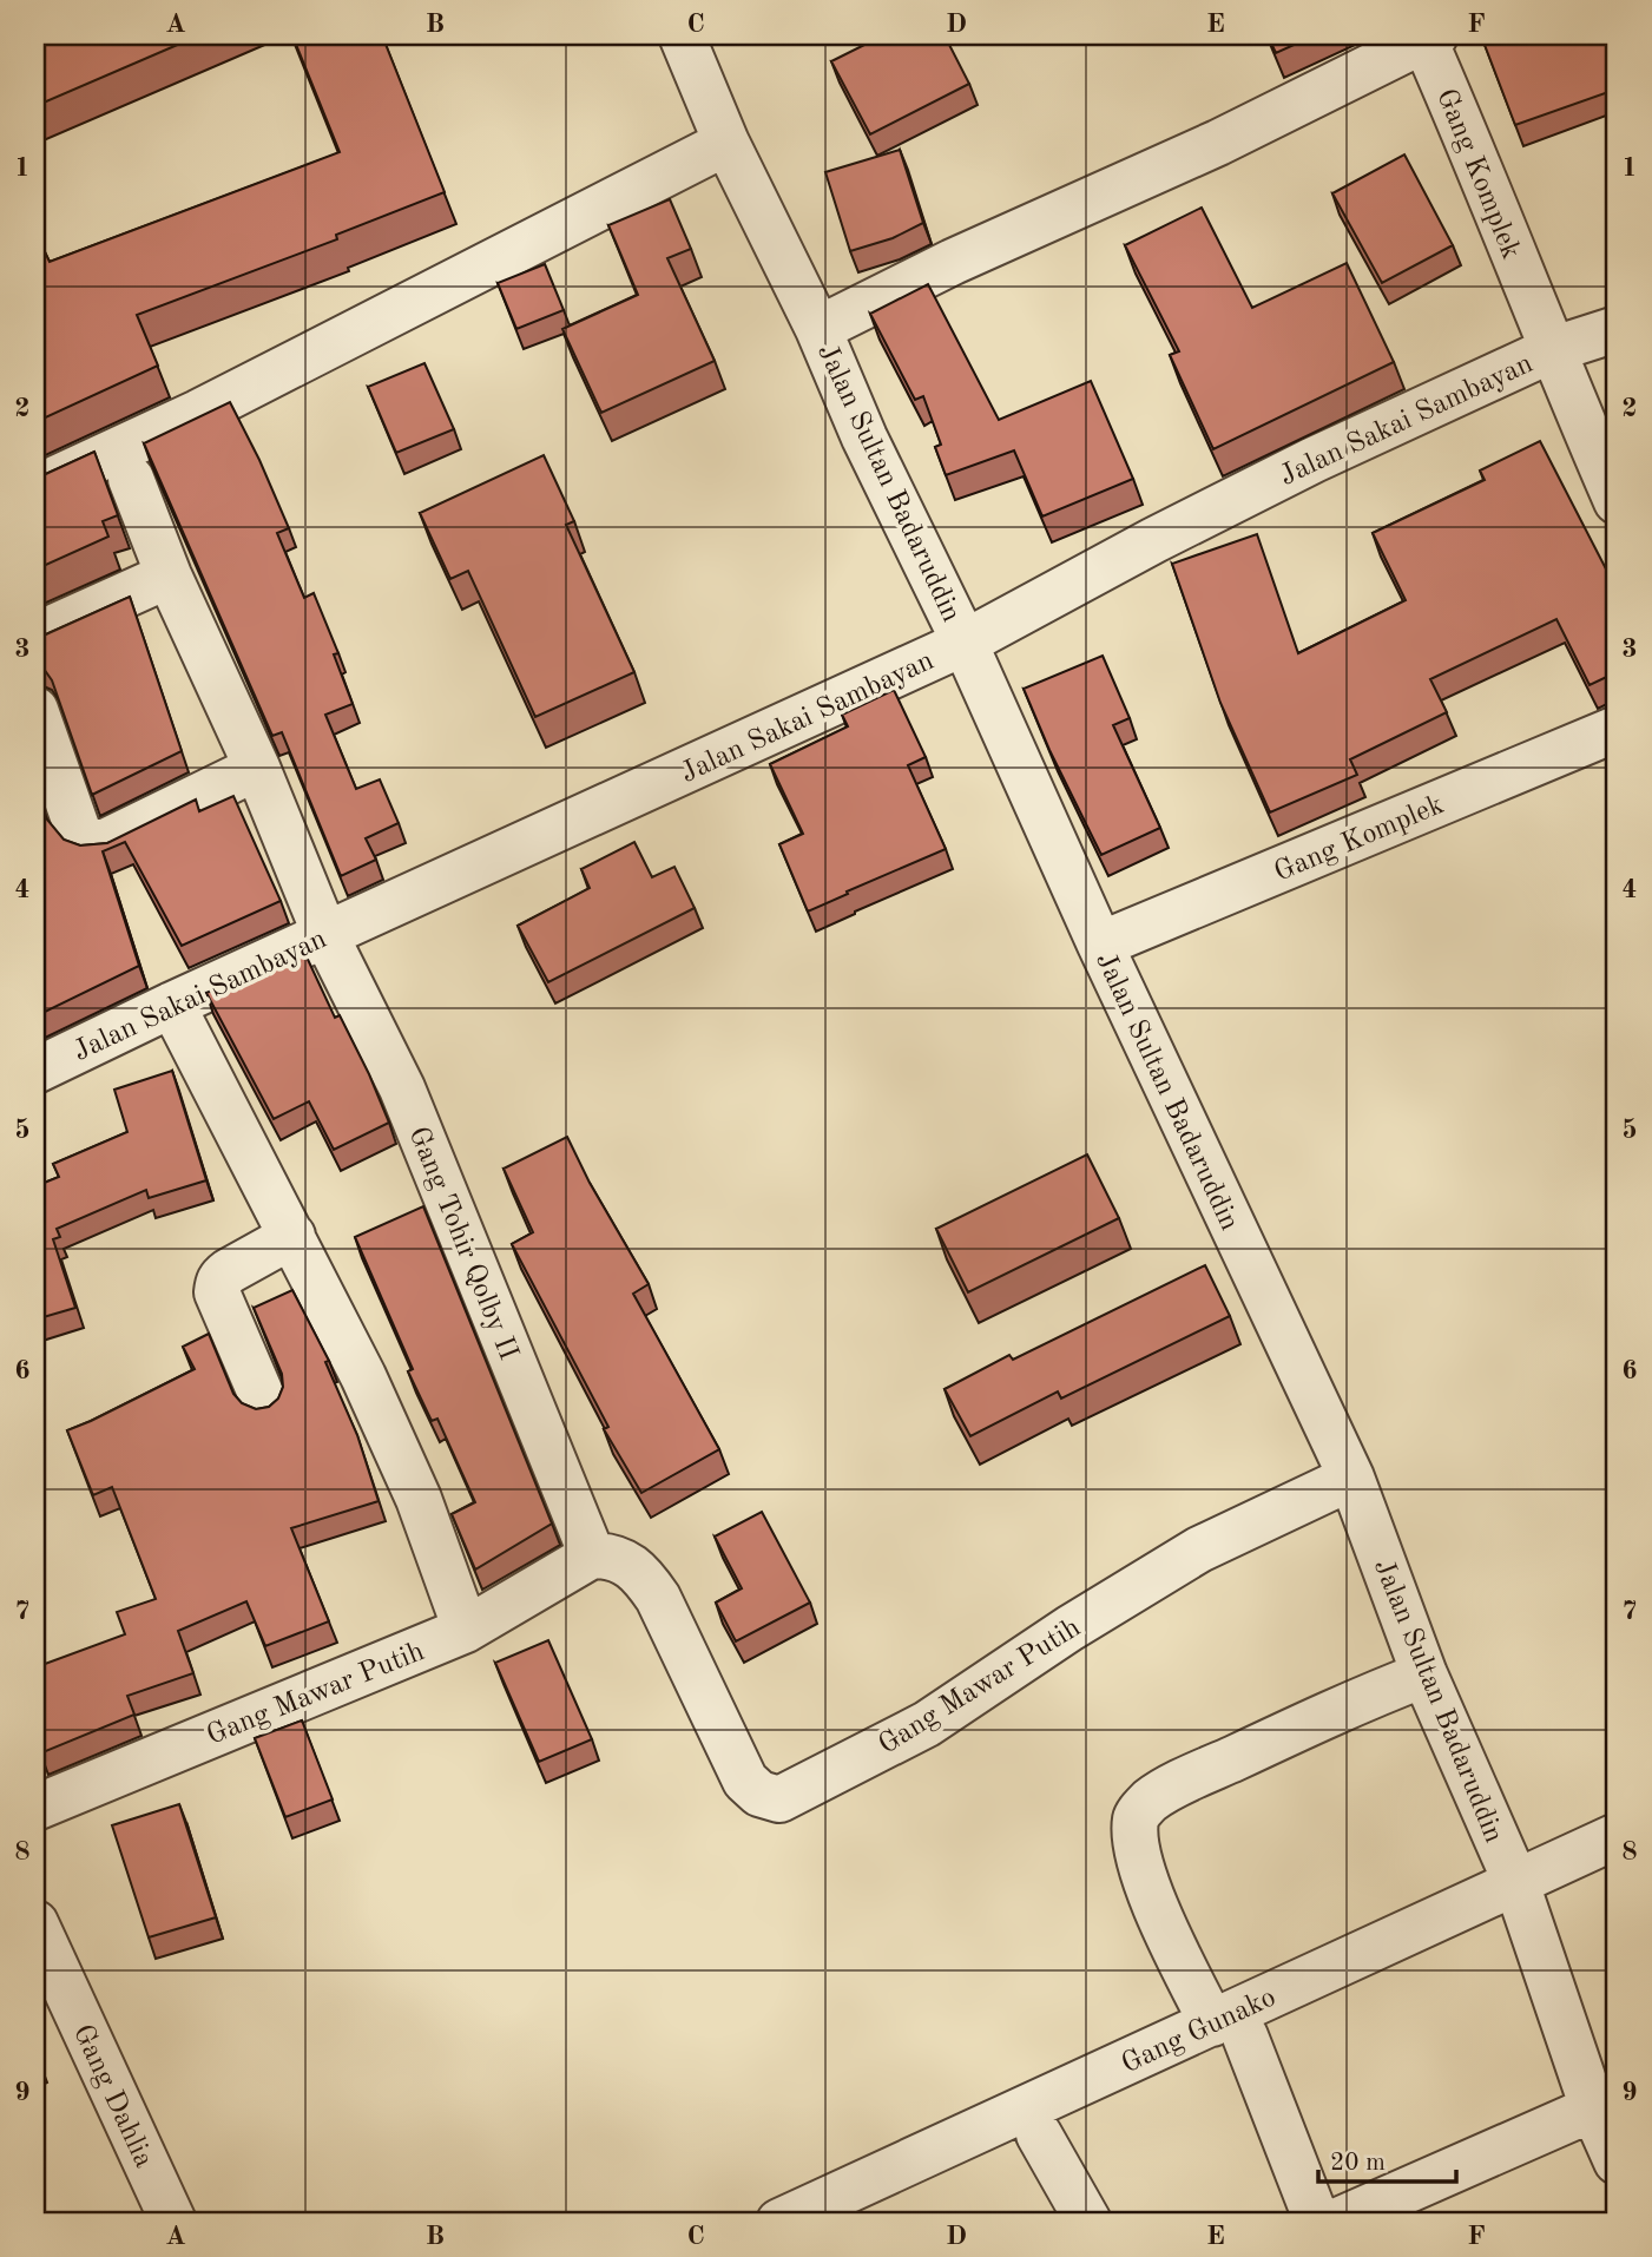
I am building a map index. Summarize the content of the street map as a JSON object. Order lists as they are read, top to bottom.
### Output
{
  "streets": {
    "street": [
      "Gang Komplek",
      "Jalan Sakai Sambayan",
      "Jalan Sultan Badaruddin",
      "Gang Tohir Qolby II",
      "Gang Mawar Putih",
      "Gang Gunako",
      "Gang Dahlia"
    ]
  },
  "crossings": [
    ["Gang Komplek", "Jalan Sakai Sambayan"],
    ["Gang Komplek", "Jalan Sultan Badaruddin"],
    ["Jalan Sakai Sambayan", "Jalan Sultan Badaruddin"],
    ["Jalan Sakai Sambayan", "Gang Tohir Qolby II"],
    ["Jalan Sultan Badaruddin", "Gang Mawar Putih"],
    ["Jalan Sultan Badaruddin", "Gang Gunako"],
    ["Gang Tohir Qolby II", "Gang Mawar Putih"]
  ],
  "scale_bar": "20 m",
  "grid": {
    "columns": [
      "A",
      "B",
      "C",
      "D",
      "E",
      "F"
    ],
    "rows": [
      "1",
      "2",
      "3",
      "4",
      "5",
      "6",
      "7",
      "8",
      "9"
    ]
  }
}
